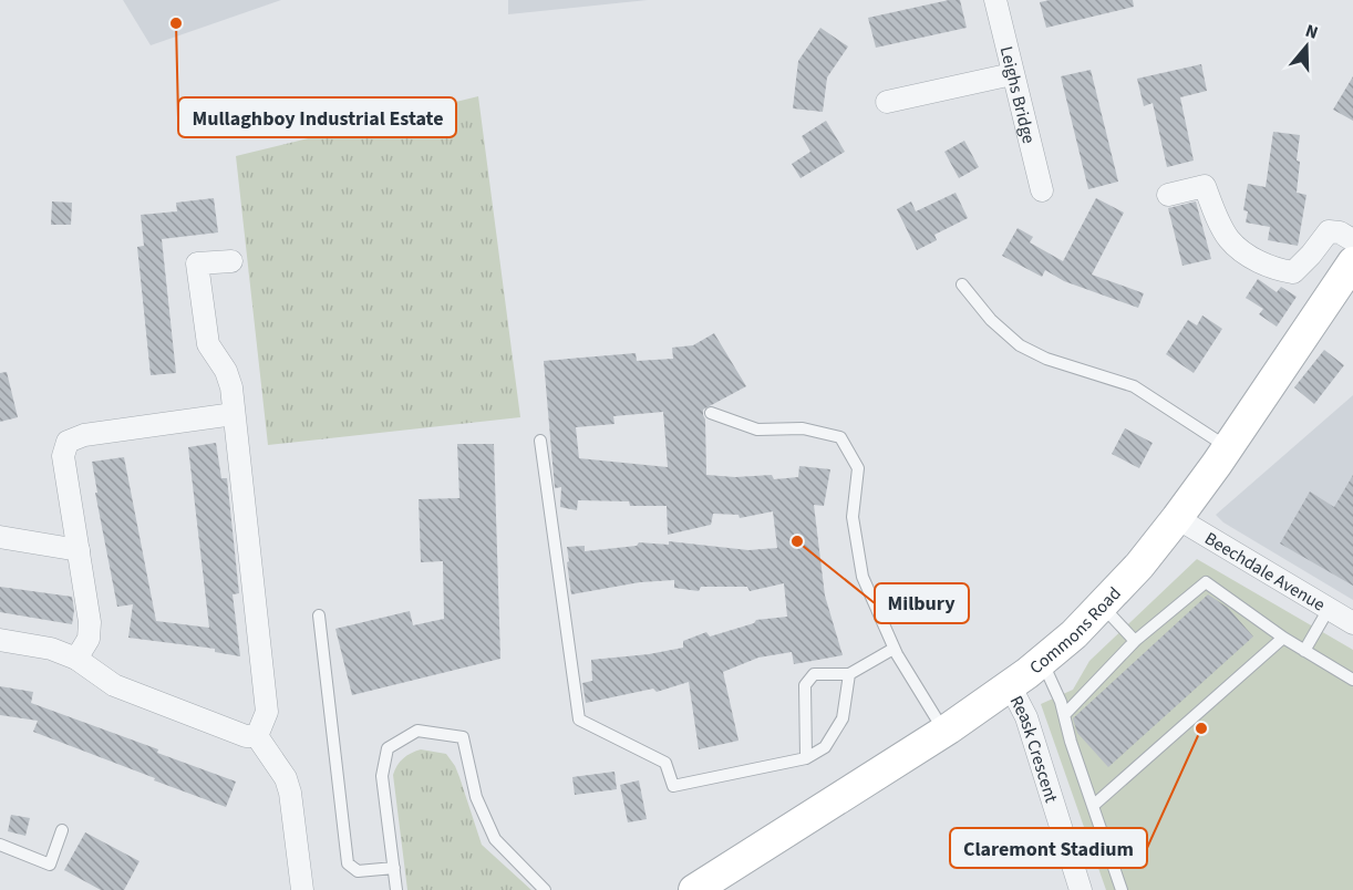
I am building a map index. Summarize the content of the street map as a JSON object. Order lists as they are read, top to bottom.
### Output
{
  "streets": {
    "street": [
      "Leighs Bridge",
      "Beechdale Avenue",
      "Commons Road",
      "Reask Crescent"
    ]
  },
  "crossings": [
    ["Beechdale Avenue", "Commons Road"],
    ["Commons Road", "Reask Crescent"]
  ],
  "places": ["Mullaghboy Industrial Estate", "Milbury", "Claremont Stadium"],
  "north": "top"
}
